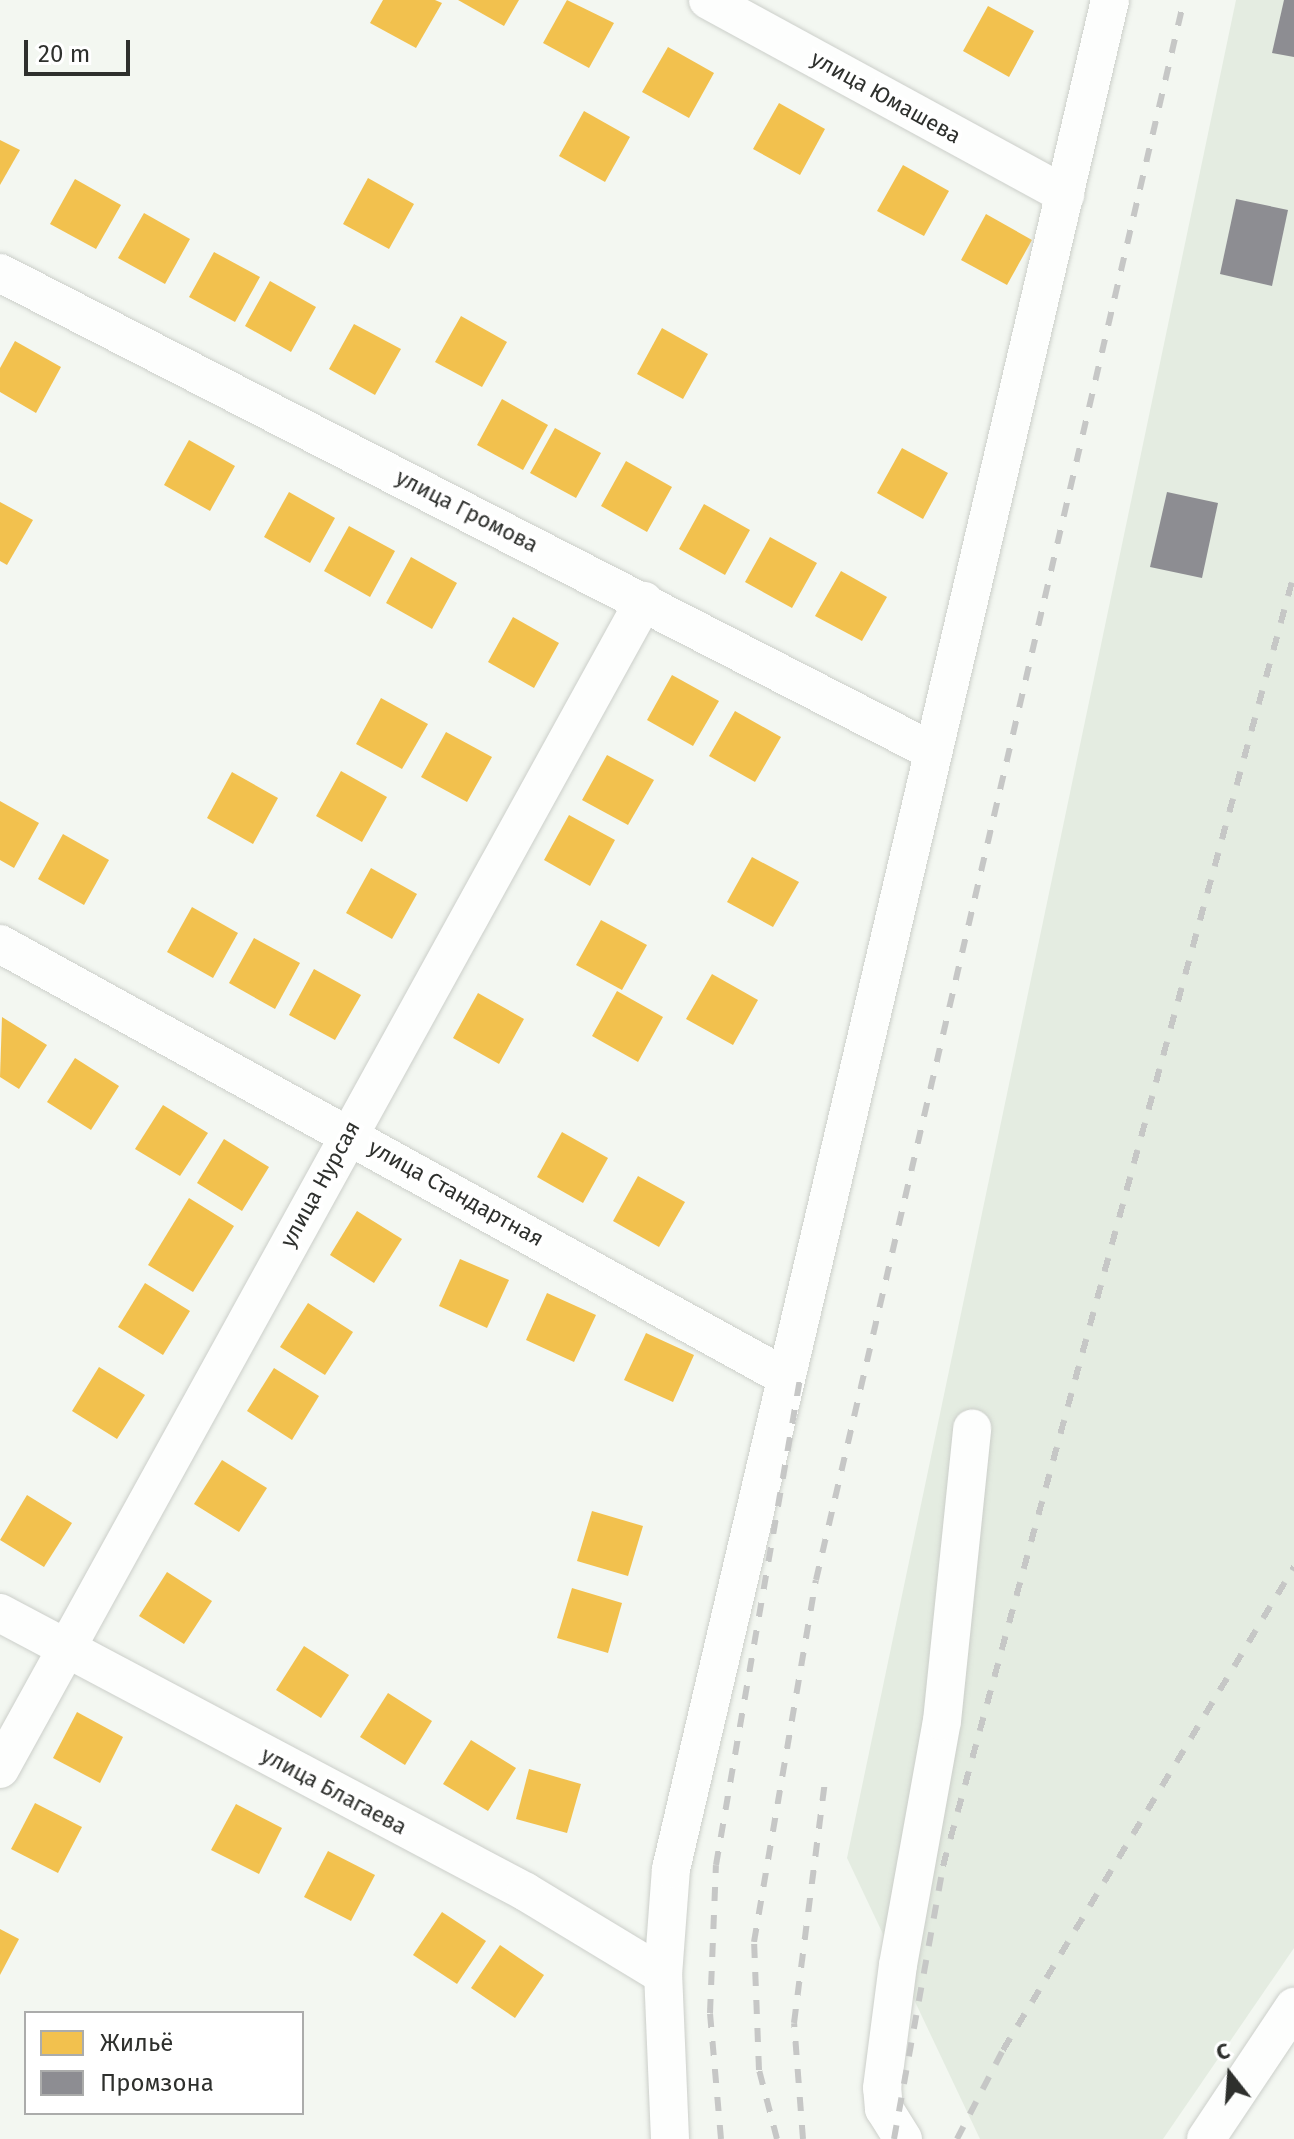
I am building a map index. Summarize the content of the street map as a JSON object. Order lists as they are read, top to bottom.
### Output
{
  "streets": {
    "street": [
      "улица Юмашева",
      "улица Громова",
      "улица Нурсая",
      "улица Стандартная",
      "улица Благаева"
    ]
  },
  "crossings": [
    ["улица Громова", "улица Нурсая"],
    ["улица Нурсая", "улица Стандартная"],
    ["улица Нурсая", "улица Благаева"]
  ],
  "legend": ["Жильё", "Промзона"],
  "scale_bar": "20 m",
  "north": "top"
}
